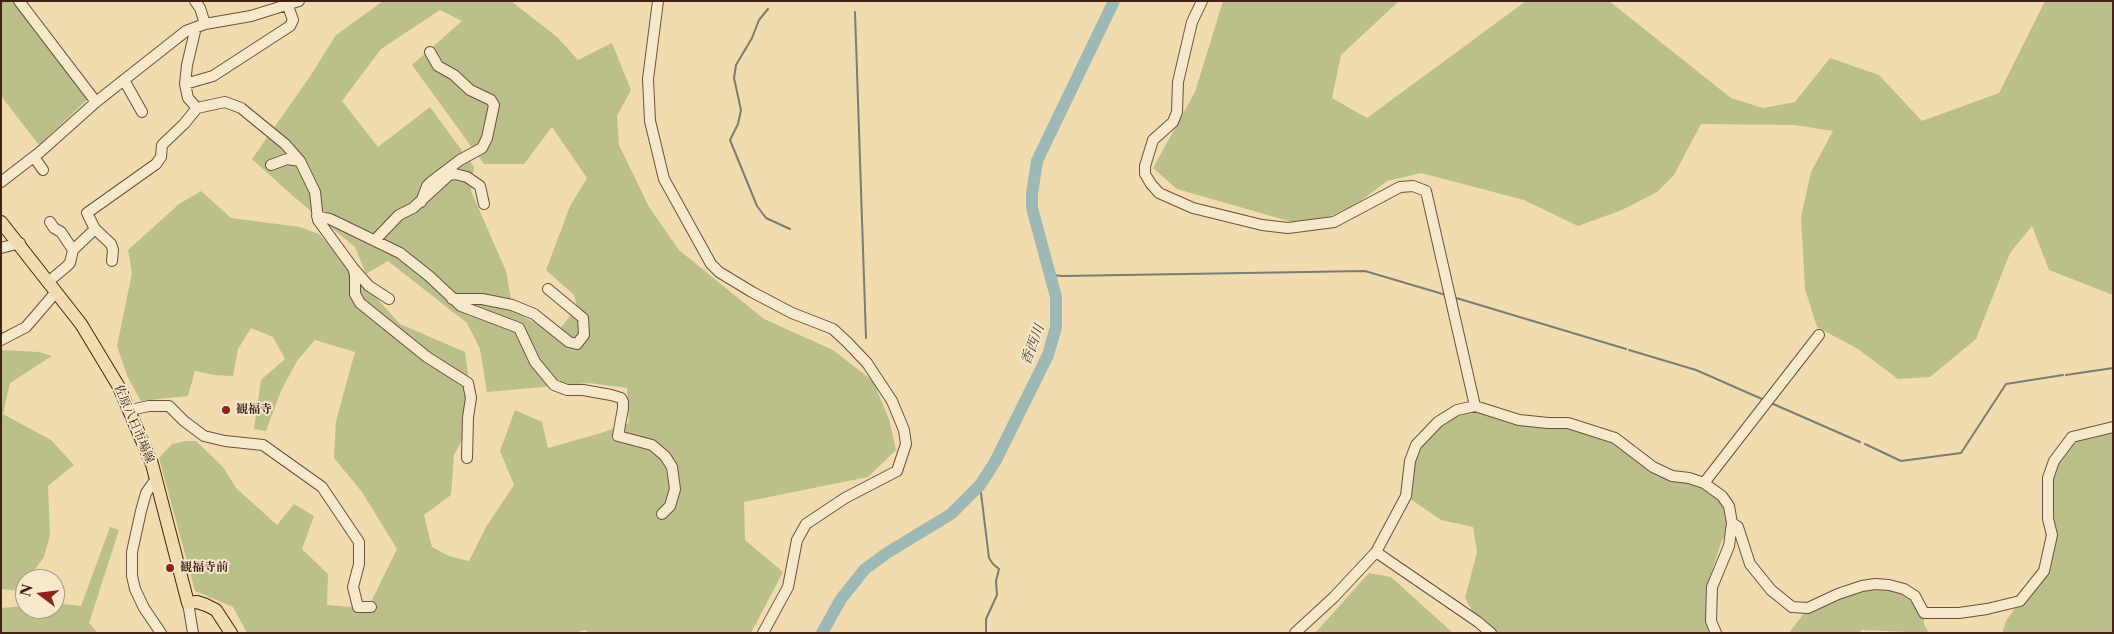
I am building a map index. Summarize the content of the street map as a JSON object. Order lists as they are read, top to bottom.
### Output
{
  "streets": {
    "main road": ["佐原八日市場線"]
  },
  "water": ["香西川"],
  "places": ["観福寺", "観福寺前"],
  "north": "left"
}
